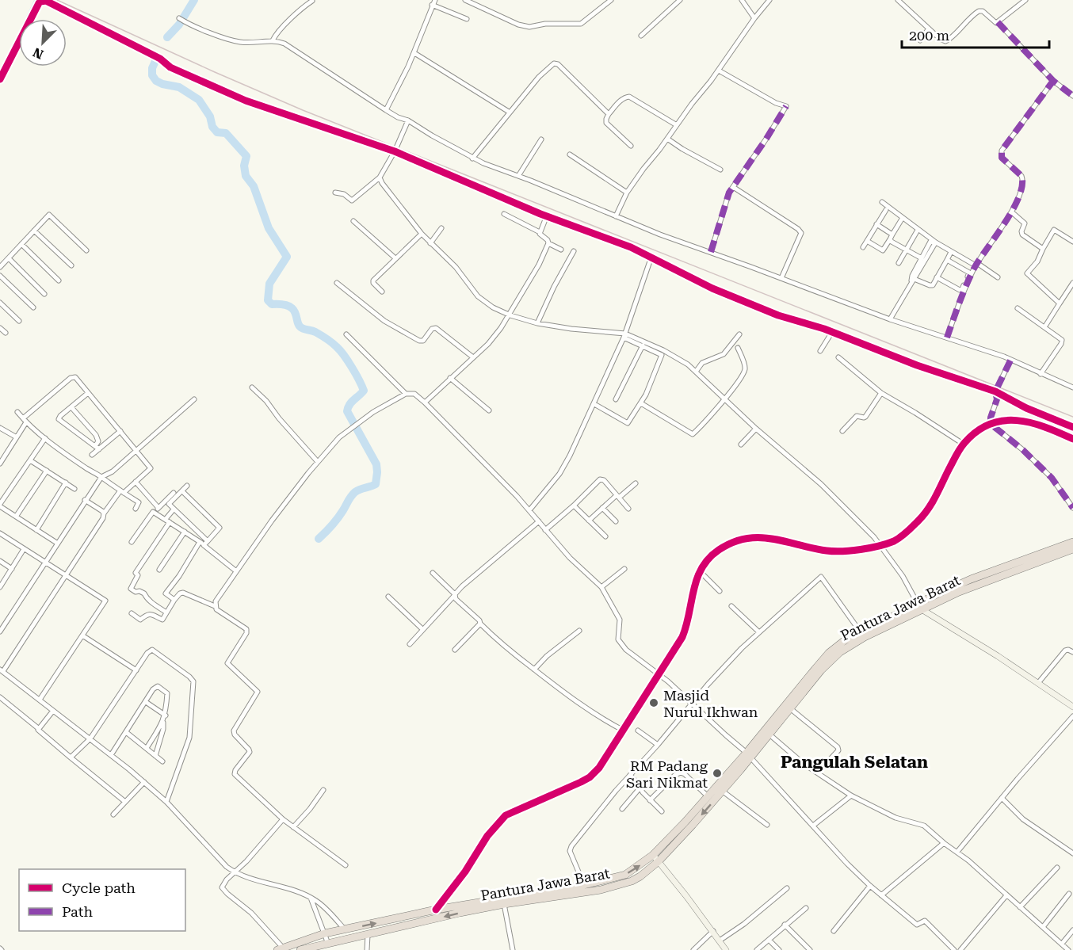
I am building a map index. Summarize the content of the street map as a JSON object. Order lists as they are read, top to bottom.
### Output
{
  "streets": {
    "highway": ["Pantura Jawa Barat"]
  },
  "districts": ["Pangulah Selatan"],
  "places": ["Masjid Nurul Ikhwan", "RM Padang Sari Nikmat"],
  "legend": ["Cycle path", "Path"],
  "scale_bar": "200 m",
  "north": "bottom left"
}
